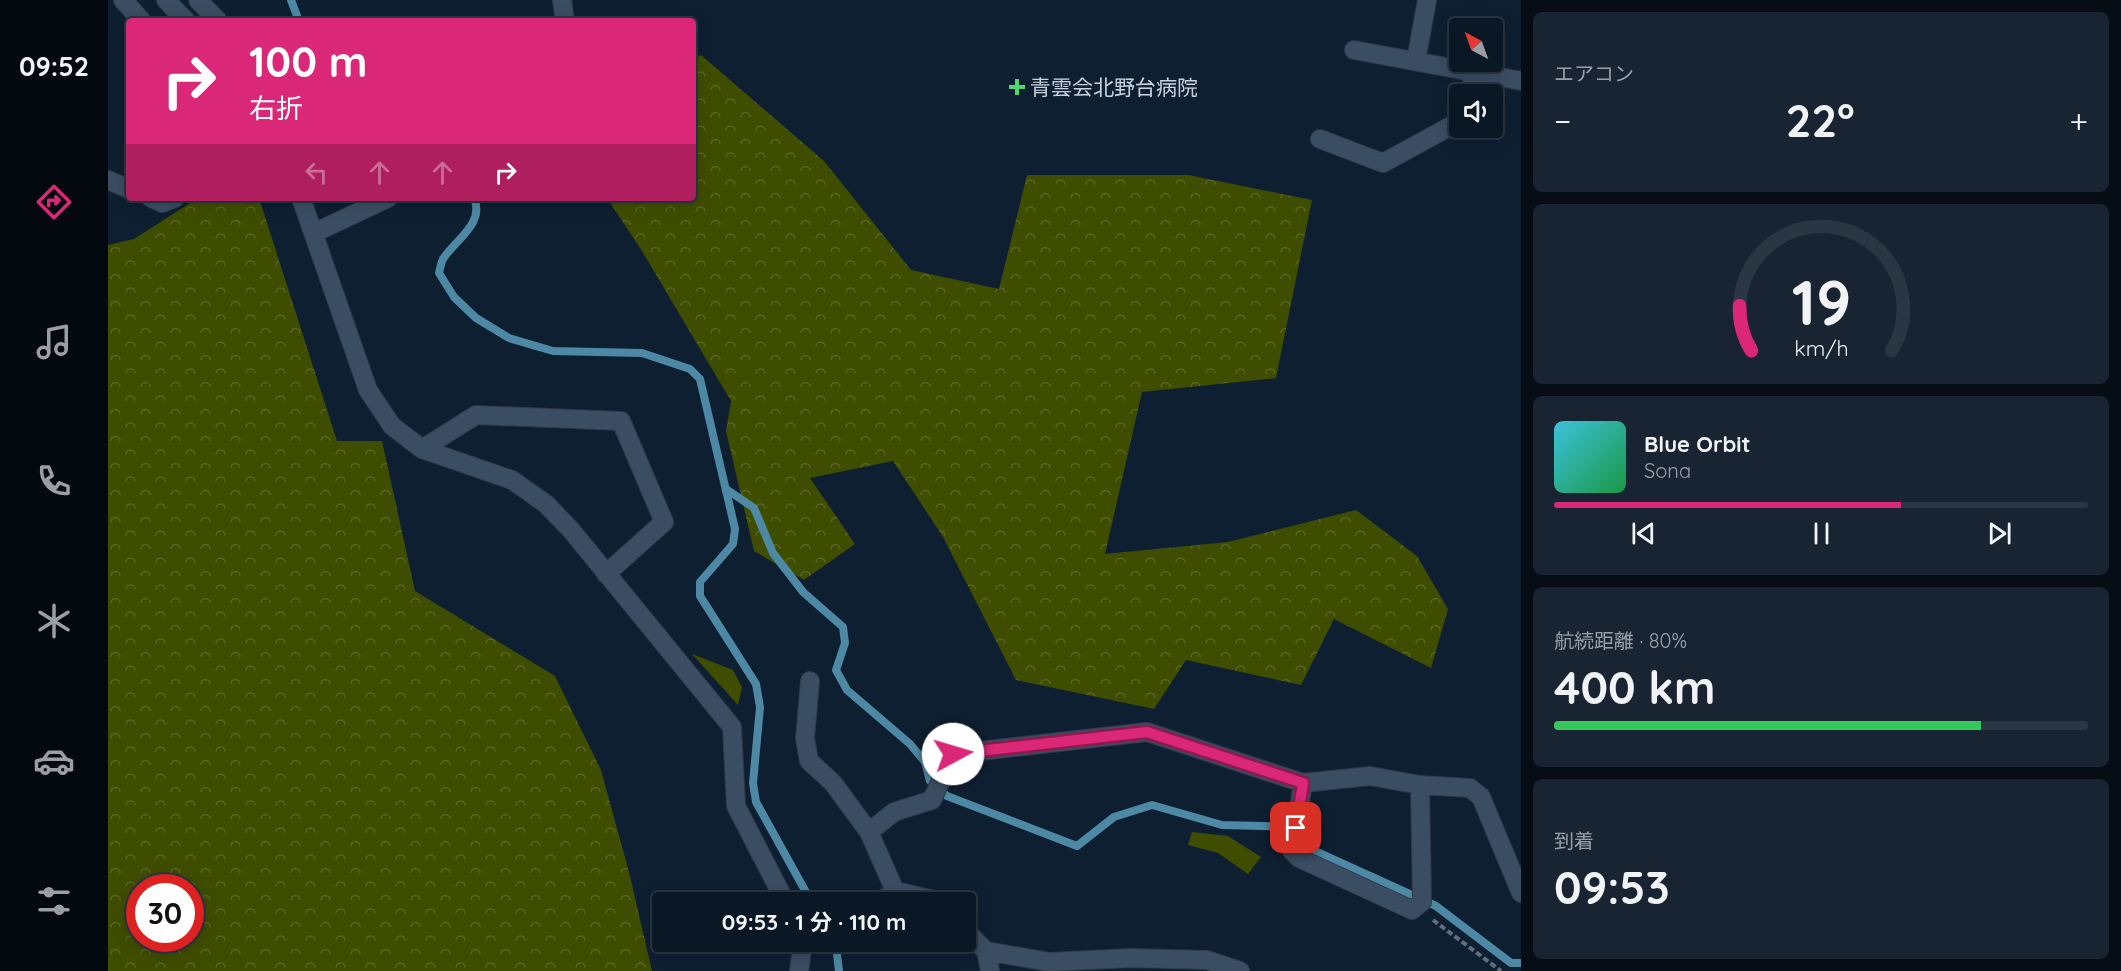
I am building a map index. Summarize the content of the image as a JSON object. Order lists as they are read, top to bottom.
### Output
{
  "places": {
    "health": ["青雲会北野台病院"]
  },
  "north": "top left",
  "page": {
    "tabs": "09:52",
    "tile": [
      "エアコン",
      ["航続距離 · 80%", "400 km"],
      ["到着", "09:53"]
    ],
    "turn": ["100 m", "右折"],
    "heat": ["−", "22°", "+"],
    "song": ["Blue Orbit", "Sona"],
    "limit": "30",
    "trip": "09:53 · 1 分 · 110 m",
    "gauge": ["19", "km/h"]
  }
}
